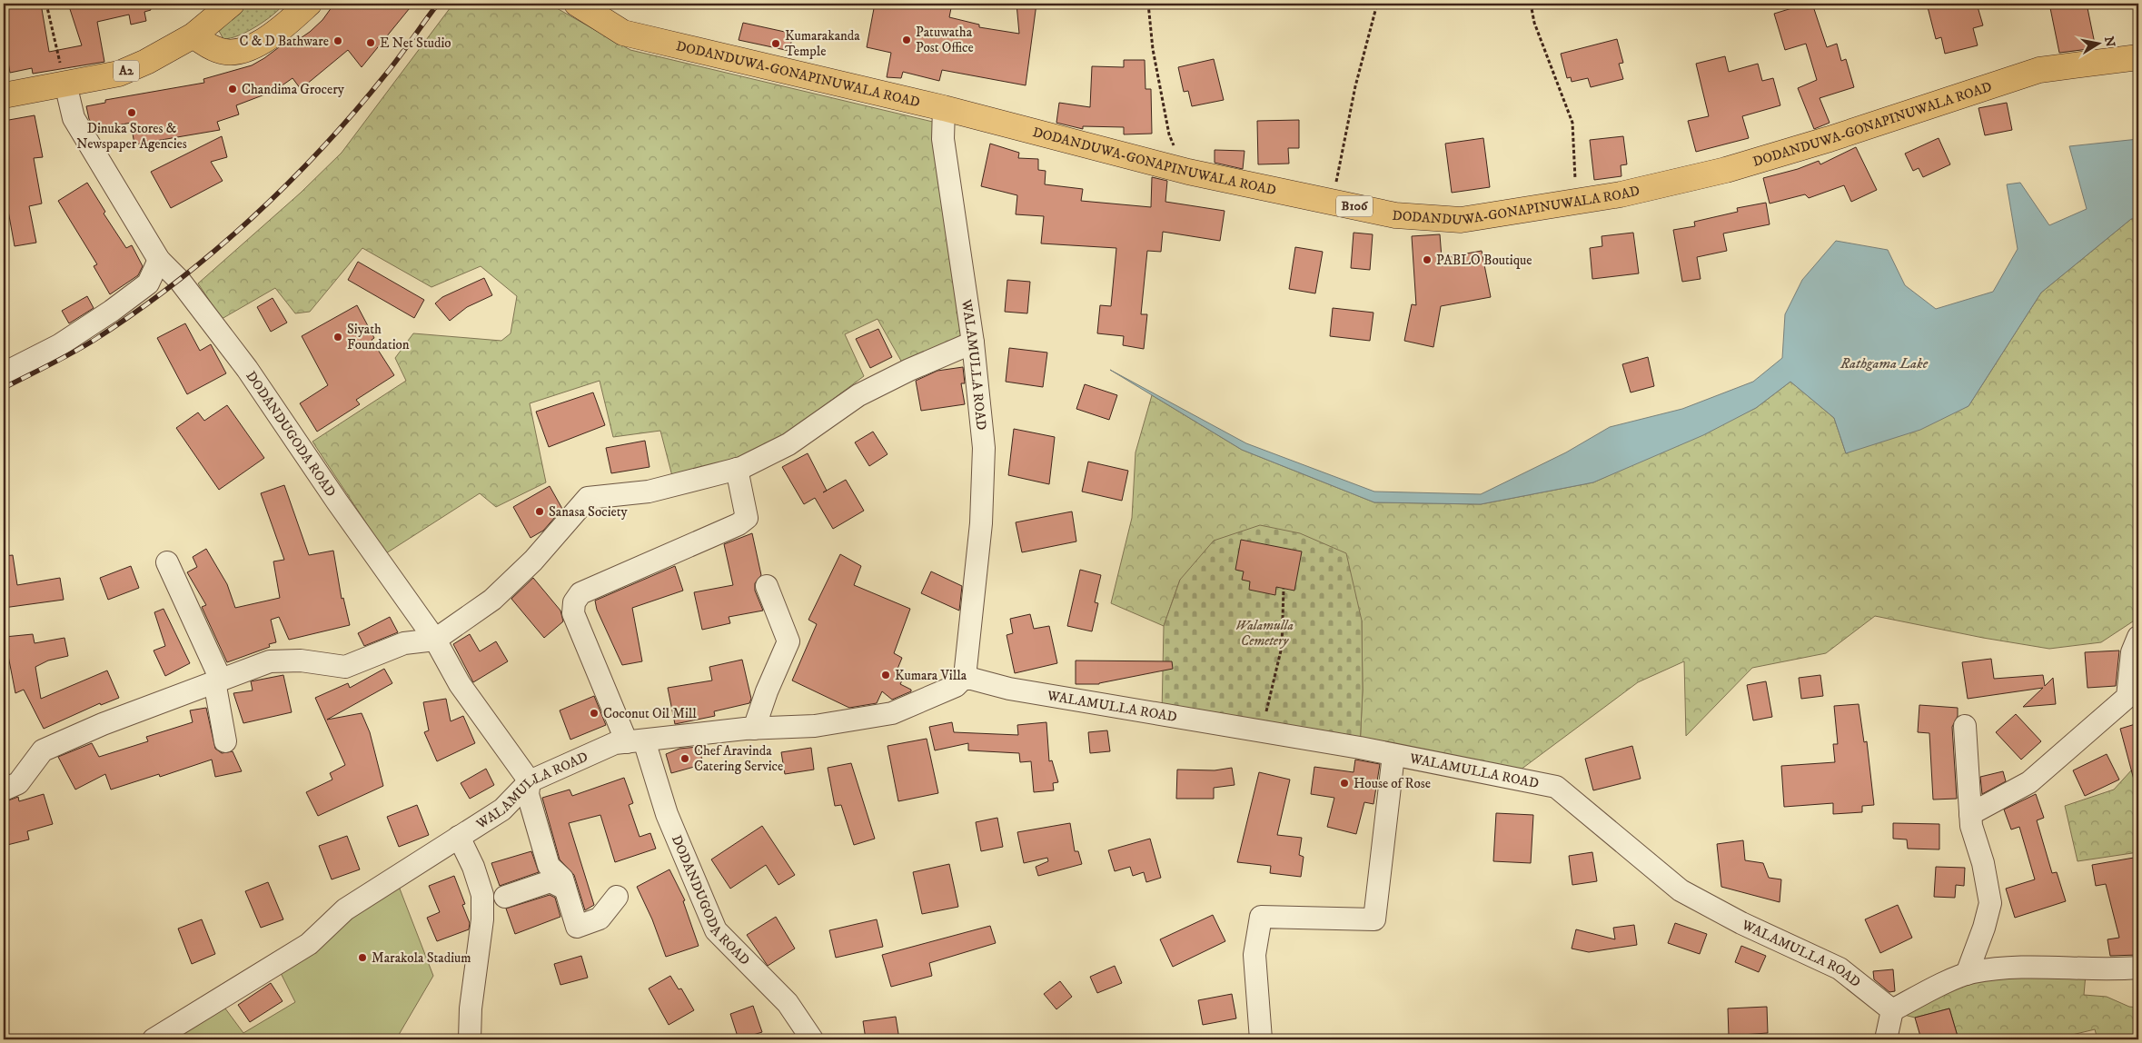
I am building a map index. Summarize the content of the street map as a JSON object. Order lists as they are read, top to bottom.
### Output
{
  "streets": {
    "main road": ["A2", "DODANDUWA-GONAPINUWALA ROAD", "B106"],
    "street": ["WALAMULLA ROAD", "DODANDUGODA ROAD"]
  },
  "crossings": [
    ["A2", "DODANDUGODA ROAD"],
    ["DODANDUWA-GONAPINUWALA ROAD", "WALAMULLA ROAD"],
    ["WALAMULLA ROAD", "DODANDUGODA ROAD"]
  ],
  "water": ["Rathgama Lake"],
  "parks": ["Walamulla Cemetery"],
  "places": [
    "Patuwatha Post Office",
    "C & D Bathware",
    "E Net Studio",
    "Kumarakanda Temple",
    "Chandima Grocery",
    "Dinuka Stores & Newspaper Agencies",
    "PABLO Boutique",
    "Siyath Foundation",
    "Sanasa Society",
    "Kumara Villa",
    "Coconut Oil Mill",
    "Chef Aravinda Catering Service",
    "House of Rose",
    "Marakola Stadium"
  ],
  "north": "right"
}
